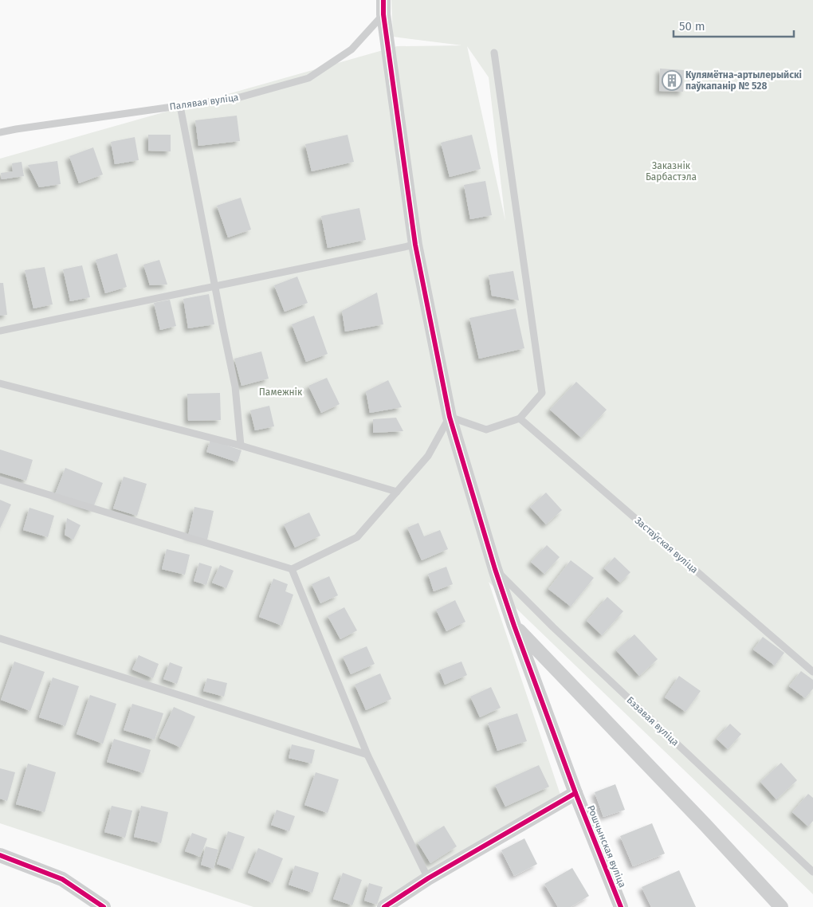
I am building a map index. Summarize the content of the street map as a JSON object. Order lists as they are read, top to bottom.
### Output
{
  "streets": {
    "street": ["Рошчынская вуліца"],
    "lane": ["Палявая вуліца", "Застаўская вуліца", "Бэзавая вуліца"]
  },
  "crossings": [
    ["Палявая вуліца", "Рошчынская вуліца"],
    ["Бэзавая вуліца", "Рошчынская вуліца"]
  ],
  "parks": ["Заказнік Барбастэла", "Памежнік"],
  "places": {
    "building": ["Кулямётна-артылерыйскі паўкапанір № 528"]
  },
  "scale_bar": "50 m"
}
